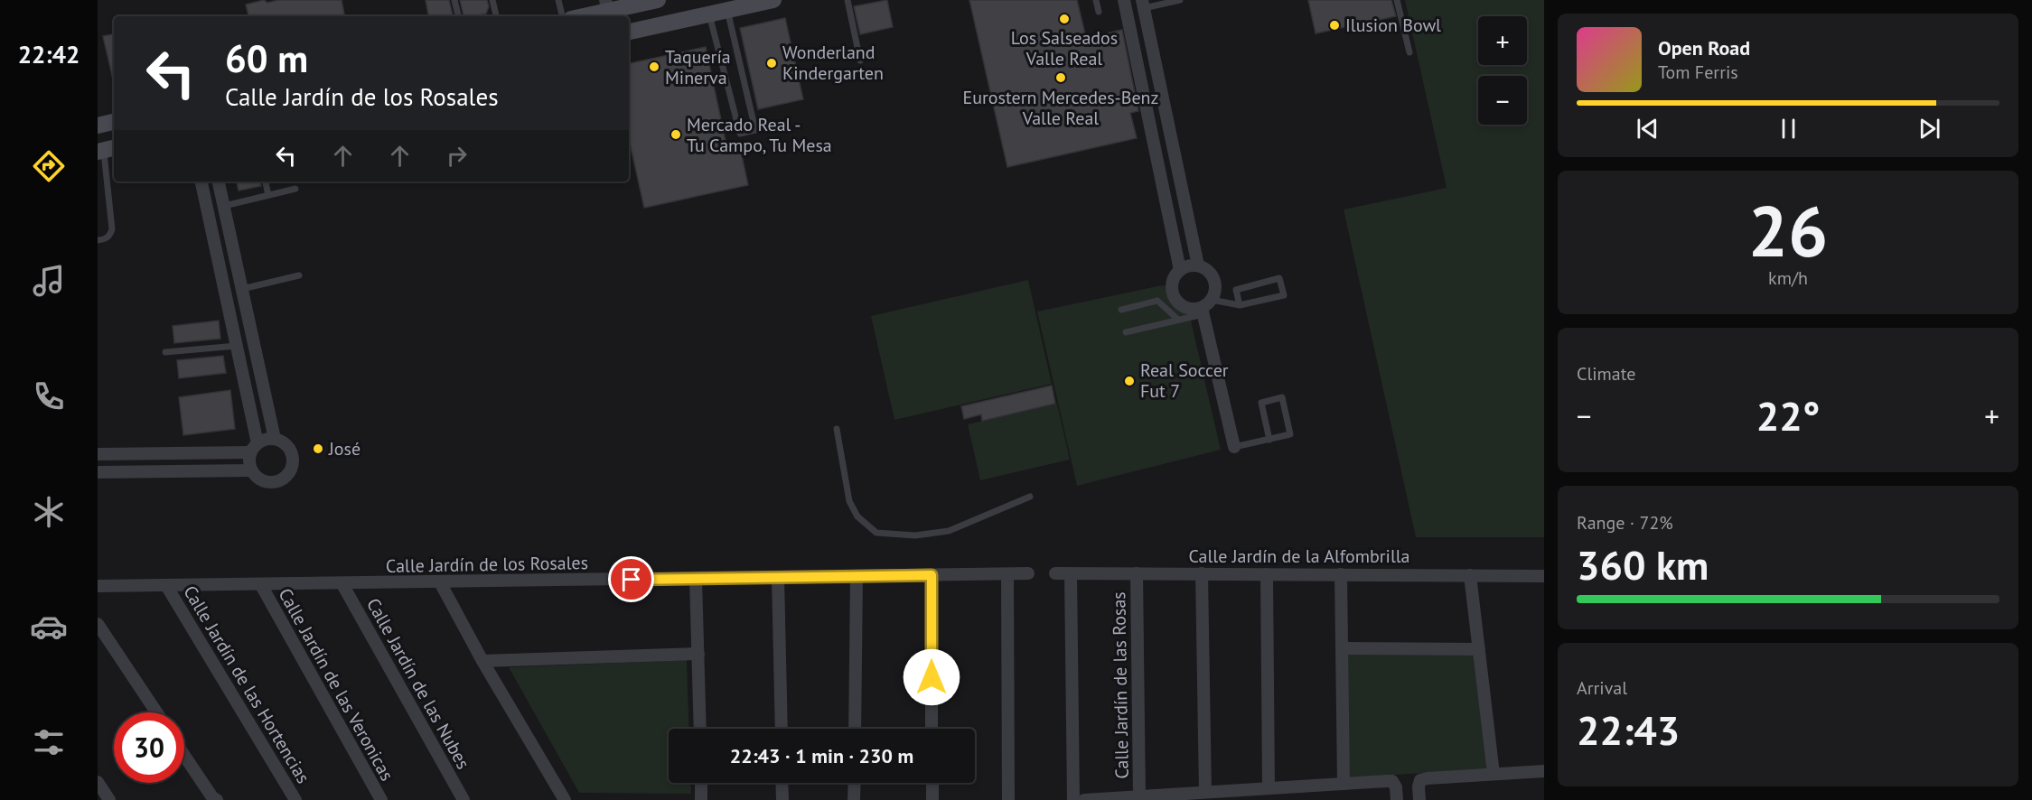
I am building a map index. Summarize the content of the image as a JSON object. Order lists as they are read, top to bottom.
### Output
{
  "streets": {
    "street": [
      "Calle Jardín de la Alfombrilla",
      "Calle Jardín de los Rosales",
      "Calle Jardín de las Nubes",
      "Calle Jardín de las Hortencias",
      "Calle Jardín de las Veronicas",
      "Calle Jardín de las Rosas"
    ]
  },
  "crossings": [
    ["Calle Jardín de la Alfombrilla", "Calle Jardín de las Rosas"],
    ["Calle Jardín de los Rosales", "Calle Jardín de las Nubes"],
    ["Calle Jardín de los Rosales", "Calle Jardín de las Hortencias"],
    ["Calle Jardín de los Rosales", "Calle Jardín de las Veronicas"]
  ],
  "places": [
    "Los Salseados Valle Real",
    "Ilusion Bowl",
    "Wonderland Kindergarten",
    "Taquería Minerva",
    "Eurostern Mercedes-Benz Valle Real",
    "Mercado Real - Tu Campo, Tu Mesa",
    "Real Soccer Fut 7",
    "José"
  ],
  "page": {
    "tabs": "22:42",
    "map_buttons": ["+", "−"],
    "turn": ["60 m", "Calle Jardín de los Rosales"],
    "song": ["Open Road", "Tom Ferris"],
    "tile": [
      ["26", "km/h"],
      "Climate",
      ["Range · 72%", "360 km"],
      ["Arrival", "22:43"]
    ],
    "heat": ["−", "22°", "+"],
    "limit": "30",
    "trip": "22:43 · 1 min · 230 m"
  }
}
